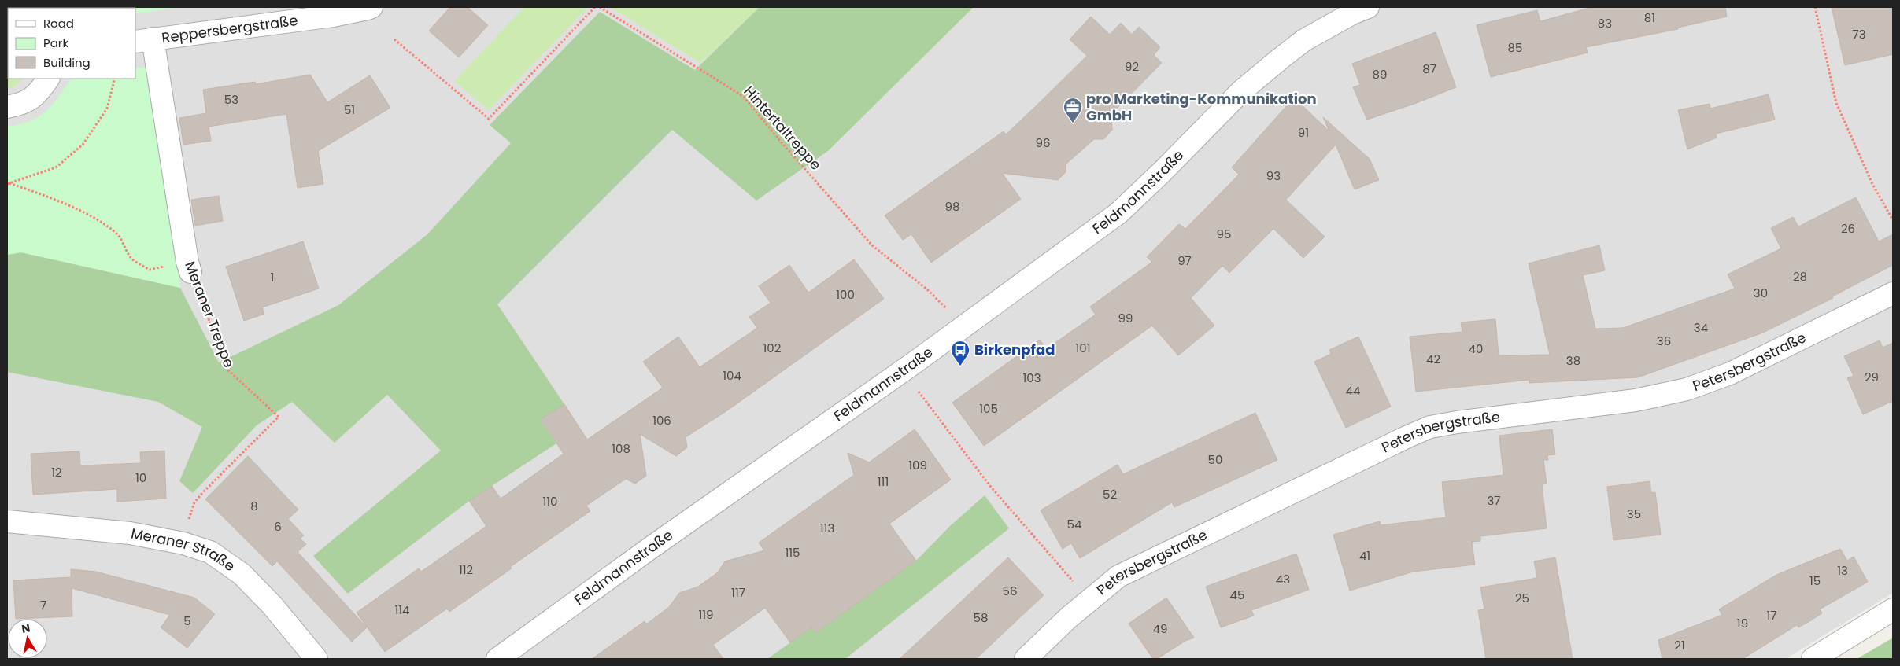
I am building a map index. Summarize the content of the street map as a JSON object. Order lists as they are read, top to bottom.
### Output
{
  "streets": {
    "street": [
      "Reppersbergstraße",
      "Feldmannstraße",
      "Meraner Treppe",
      "Petersbergstraße",
      "Meraner Straße"
    ],
    "path": ["Hintertaltreppe"]
  },
  "crossings": [
    ["Reppersbergstraße", "Meraner Treppe"]
  ],
  "places": {
    "office": ["pro Marketing-Kommunikation GmbH"],
    "bus stop": ["Birkenpfad"]
  },
  "house_numbers": [
    "81",
    "83",
    "73",
    "85",
    "92",
    "87",
    "89",
    "53",
    "51",
    "91",
    "96",
    "93",
    "98",
    "26",
    "95",
    "97",
    "28",
    "1",
    "30",
    "100",
    "99",
    "34",
    "36",
    "102",
    "101",
    "40",
    "42",
    "38",
    "104",
    "29",
    "103",
    "44",
    "105",
    "106",
    "108",
    "50",
    "109",
    "12",
    "10",
    "111",
    "52",
    "37",
    "110",
    "8",
    "35",
    "54",
    "6",
    "113",
    "115",
    "41",
    "112",
    "13",
    "43",
    "15",
    "56",
    "117",
    "45",
    "25",
    "7",
    "114",
    "119",
    "17",
    "58",
    "5",
    "19",
    "49",
    "21"
  ],
  "legend": ["Road", "Park", "Building"],
  "north": "top"
}
